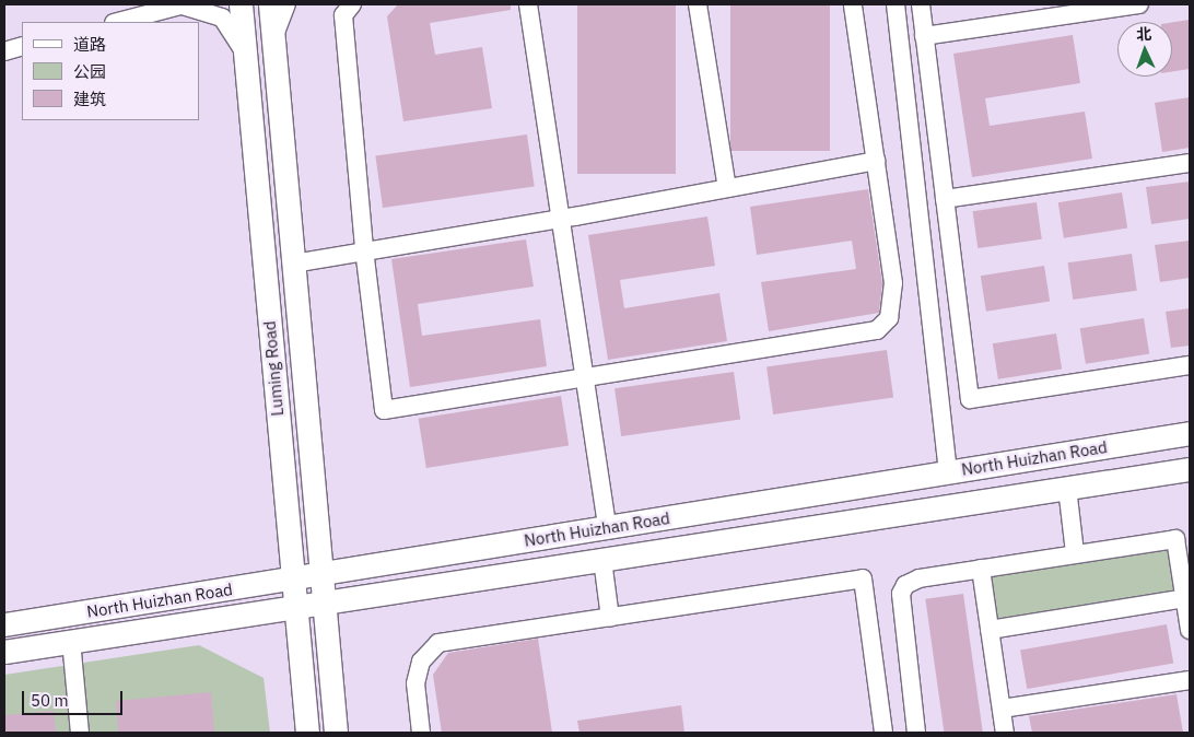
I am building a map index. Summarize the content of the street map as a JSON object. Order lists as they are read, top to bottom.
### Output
{
  "streets": {
    "main road": ["Luming Road", "North Huizhan Road"]
  },
  "crossings": [
    ["Luming Road", "North Huizhan Road"]
  ],
  "legend": ["道路", "公园", "建筑"],
  "scale_bar": "50 m",
  "north": "top"
}
